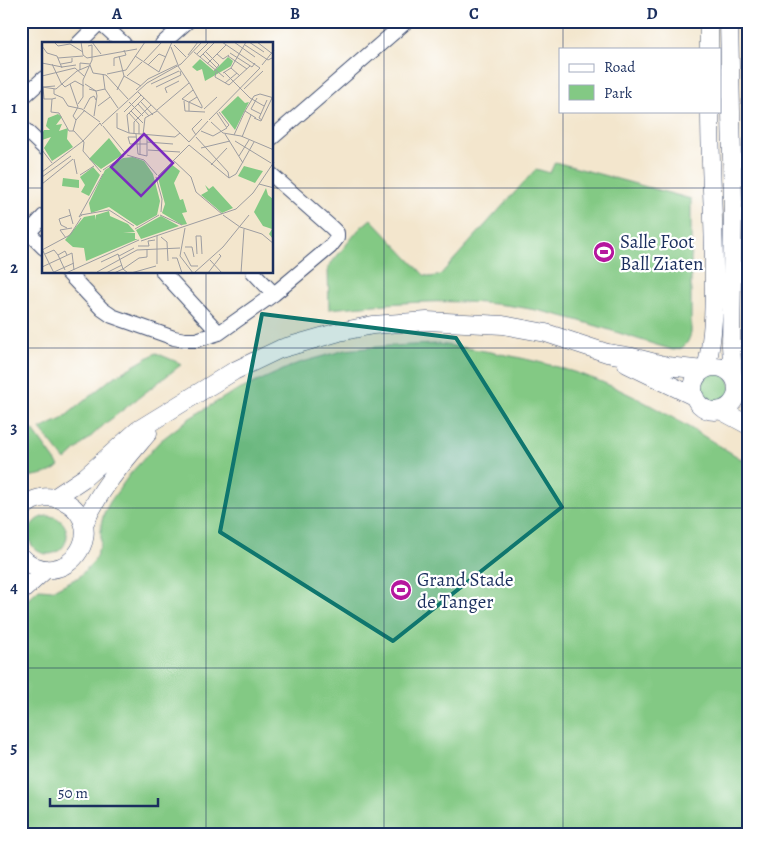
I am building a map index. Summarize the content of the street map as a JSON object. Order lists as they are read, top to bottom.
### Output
{
  "places": {
    "sports": ["Salle Foot Ball Ziaten", "Grand Stade de Tanger"]
  },
  "legend": ["Road", "Park"],
  "scale_bar": "50 m",
  "grid": {
    "columns": [
      "A",
      "B",
      "C",
      "D"
    ],
    "rows": [
      "1",
      "2",
      "3",
      "4",
      "5"
    ]
  }
}
